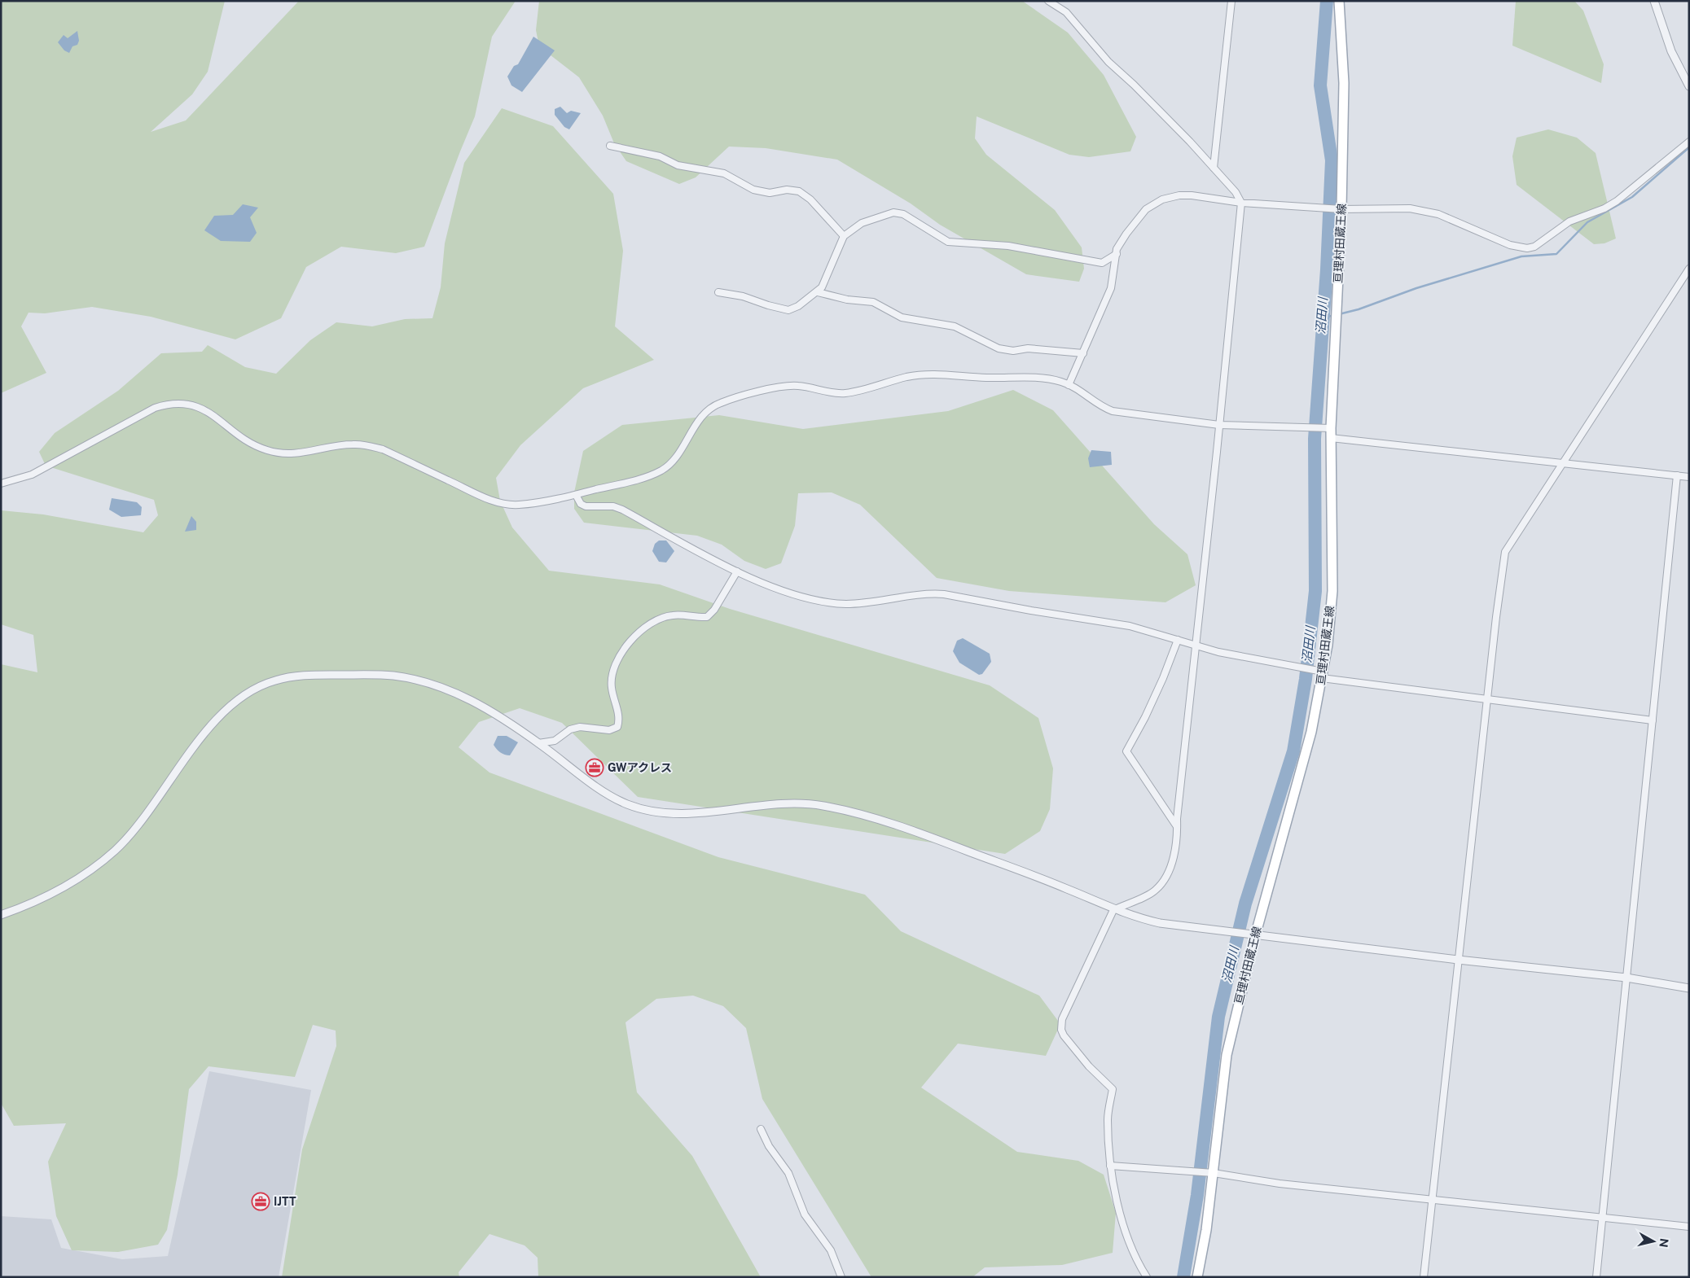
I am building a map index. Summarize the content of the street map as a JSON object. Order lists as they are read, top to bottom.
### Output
{
  "streets": {
    "main road": ["亘理村田蔵王線"]
  },
  "water": ["沼田川"],
  "places": {
    "office": ["GWアクレス", "IJTT"]
  },
  "north": "right"
}
